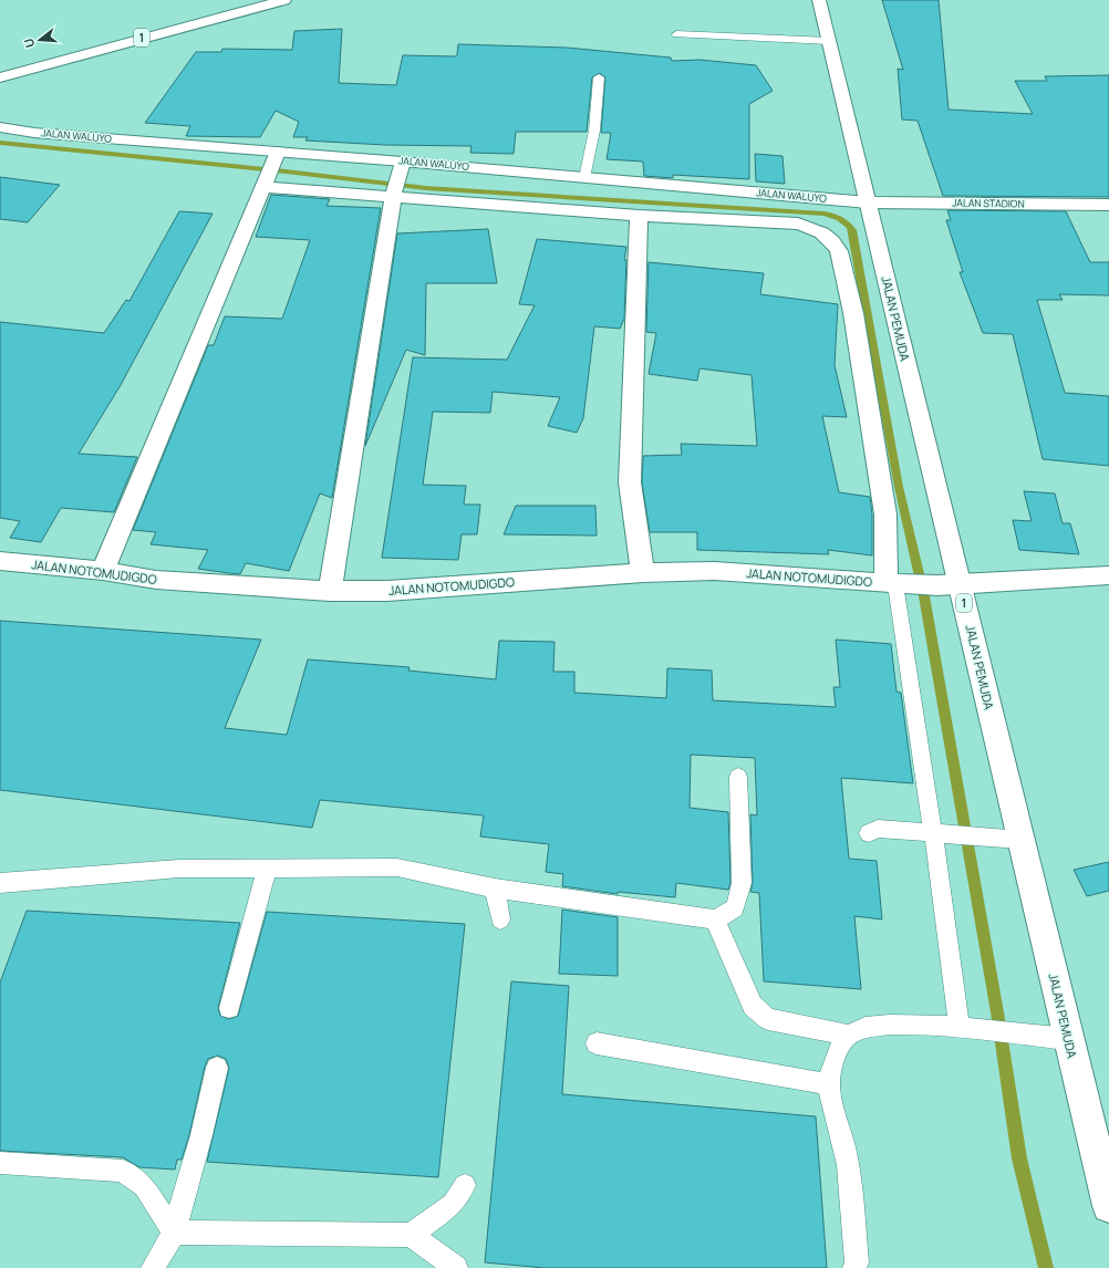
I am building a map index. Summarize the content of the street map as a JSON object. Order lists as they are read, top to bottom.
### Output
{
  "streets": {
    "main road": [
      "1",
      "JALAN WALUYO",
      "JALAN STADION",
      "JALAN PEMUDA",
      "JALAN NOTOMUDIGDO"
    ]
  },
  "crossings": [
    ["JALAN WALUYO", "JALAN STADION"],
    ["JALAN WALUYO", "JALAN PEMUDA"],
    ["JALAN STADION", "JALAN PEMUDA"],
    ["JALAN PEMUDA", "JALAN NOTOMUDIGDO"]
  ],
  "north": "left"
}
